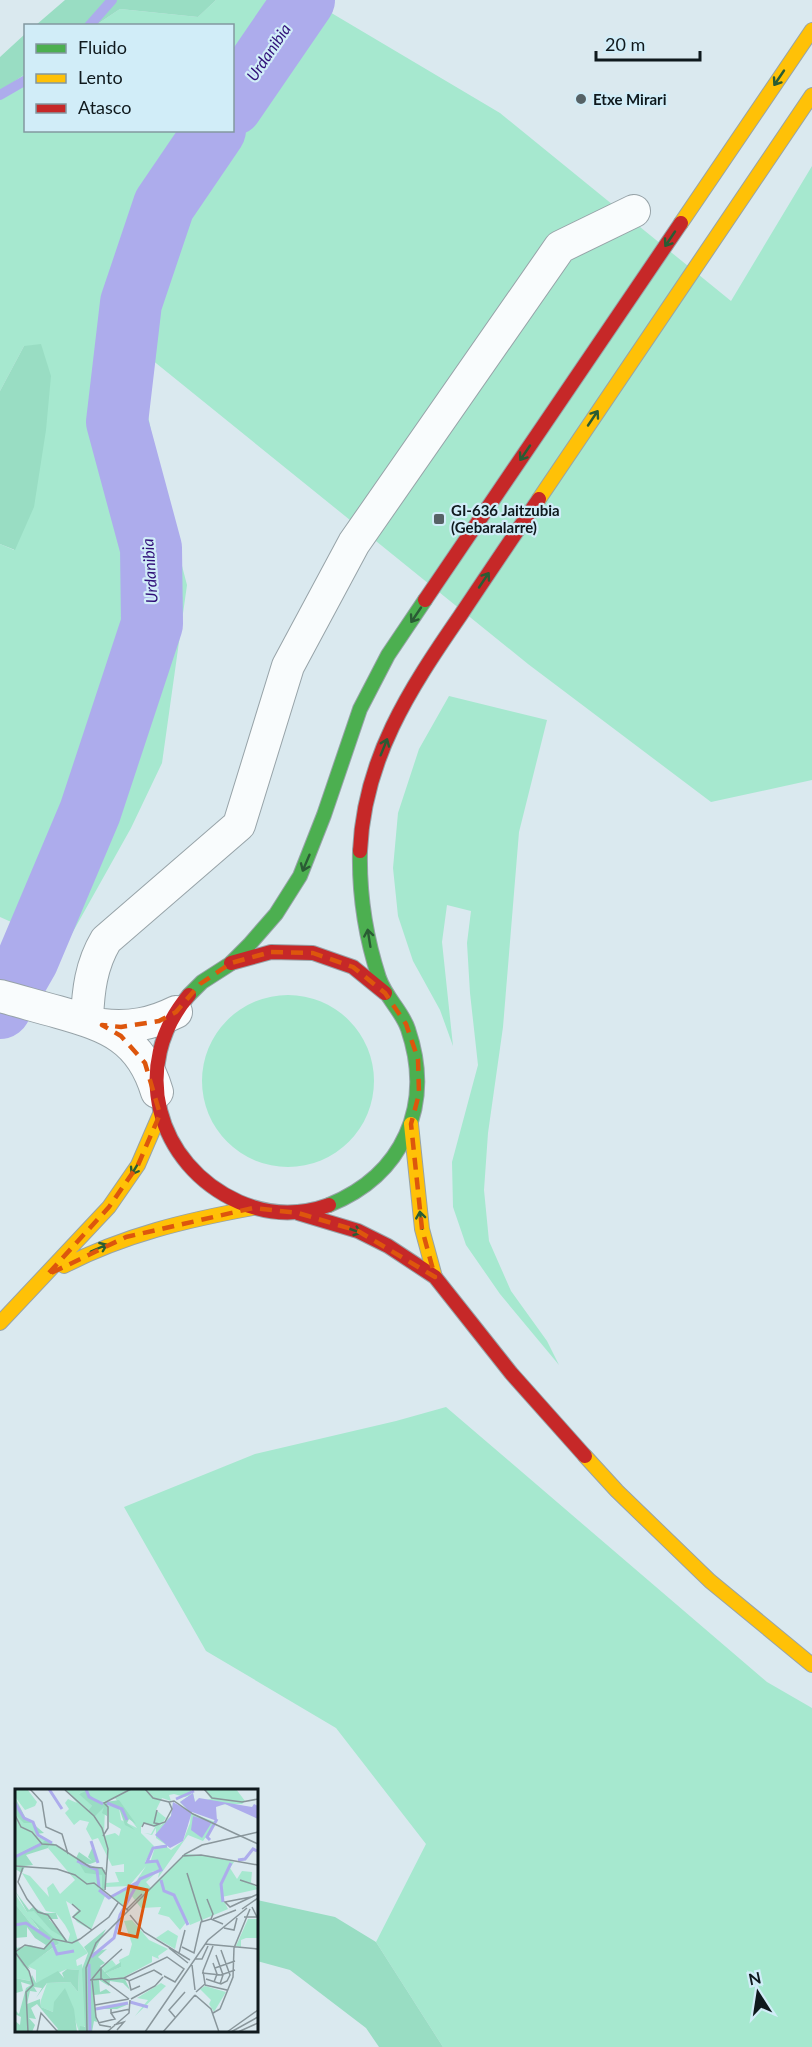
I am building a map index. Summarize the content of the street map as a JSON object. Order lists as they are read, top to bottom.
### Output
{
  "water": ["Urdanibia"],
  "places": {
    "other": ["Etxe Mirari"],
    "transit": ["GI-636 Jaitzubia (Gebaralarre)"]
  },
  "legend": ["Fluido", "Lento", "Atasco"],
  "scale_bar": "20 m",
  "north": "top"
}
